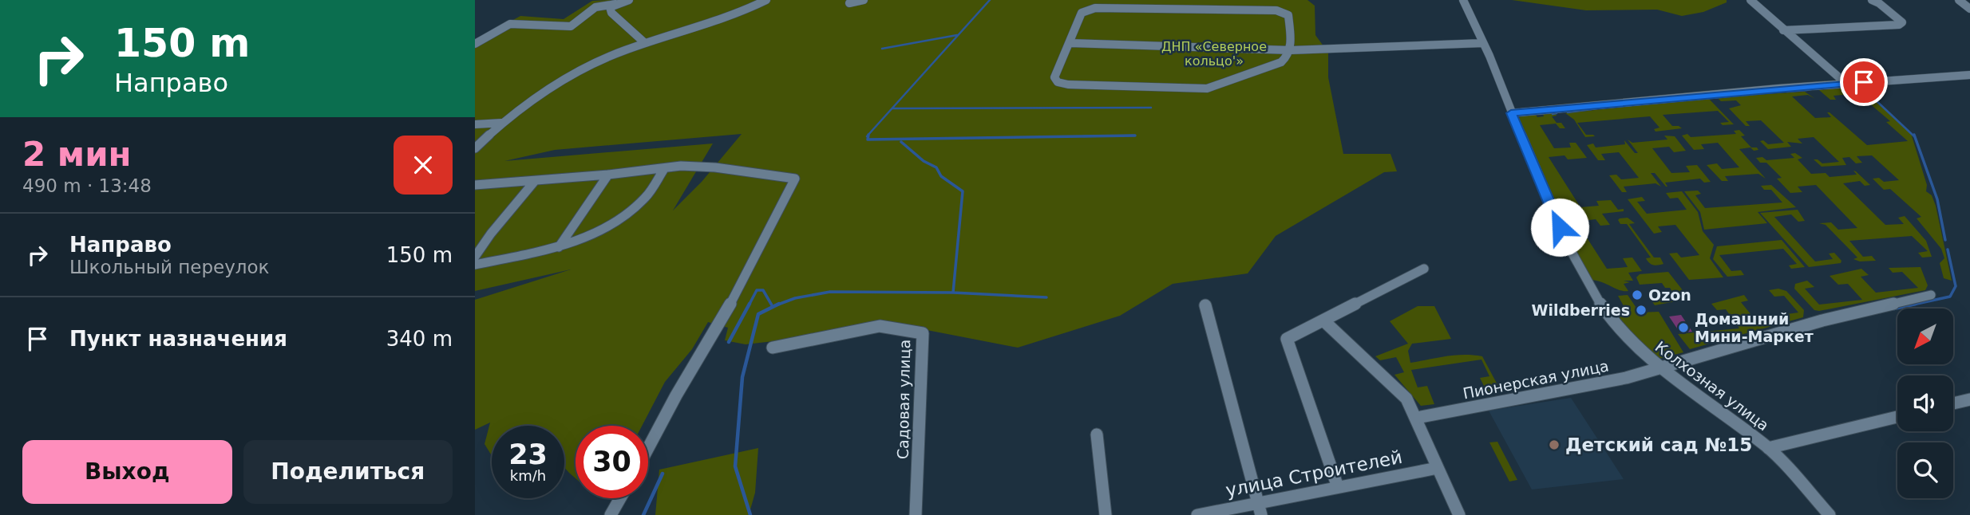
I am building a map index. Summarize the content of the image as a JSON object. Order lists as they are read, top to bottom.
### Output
{
  "streets": {
    "street": [
      "Пионерская улица",
      "Колхозная улица",
      "Садовая улица",
      "улица Строителей"
    ]
  },
  "crossings": [
    ["Пионерская улица", "Колхозная улица"]
  ],
  "parks": ["ДНП «Северное кольцо'»"],
  "places": [
    "Ozon",
    "Wildberries",
    "Домашний Мини-Маркет",
    "Детский сад №15"
  ],
  "north": "bottom left",
  "page": {
    "turn": ["150 m", "Направо"],
    "heading": ["2 мин", "490 m · 13:48"],
    "list": [
      {
        "name": "Направо",
        "note": "Школьный переулок",
        "value": "150 m"
      },
      {
        "name": "Пункт назначения",
        "value": "340 m"
      }
    ],
    "speed": "23 km/h",
    "limit": "30",
    "buttons": ["Выход", "Поделиться"]
  }
}
